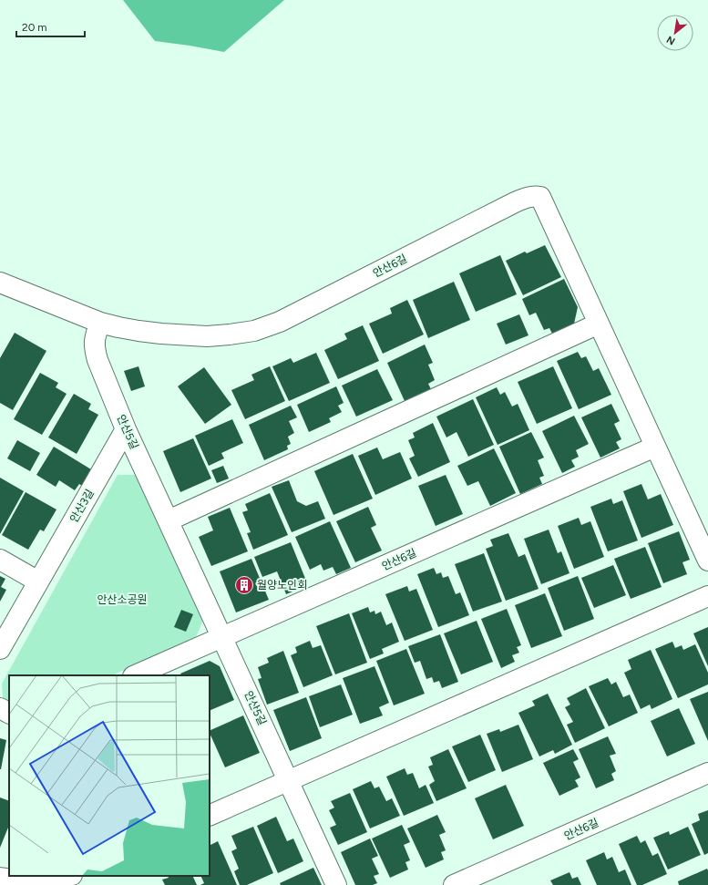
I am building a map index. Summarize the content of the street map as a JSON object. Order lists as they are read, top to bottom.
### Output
{
  "streets": {
    "street": ["안산6길", "안산5길", "안산3길"]
  },
  "crossings": [
    ["안산6길", "안산5길"],
    ["안산5길", "안산3길"]
  ],
  "parks": ["안산소공원"],
  "places": {
    "building": ["월양노인회"]
  },
  "scale_bar": "20 m",
  "north": "bottom left"
}
